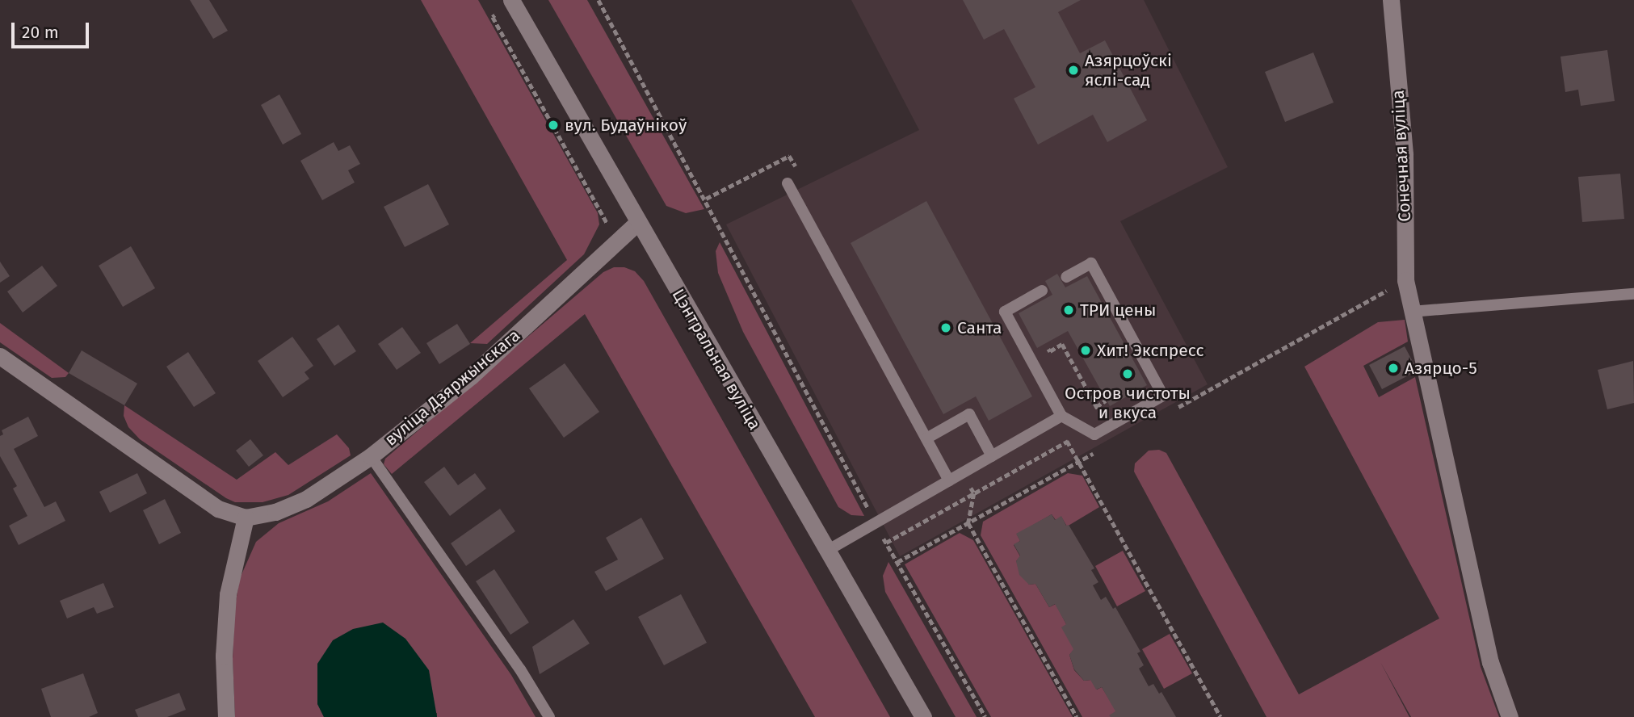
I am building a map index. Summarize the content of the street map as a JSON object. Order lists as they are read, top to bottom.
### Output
{
  "streets": {
    "street": ["Сонечная вуліца", "Цэнтральная вуліца", "вуліца Дзяржынскага"]
  },
  "crossings": [
    ["Цэнтральная вуліца", "вуліца Дзяржынскага"]
  ],
  "places": [
    "Азярцоўскі яслі-сад",
    "вул. Будаўнікоў",
    "ТРИ цены",
    "Санта",
    "Хит! Экспресс",
    "Азярцо-5",
    "Остров чистоты и вкуса"
  ],
  "scale_bar": "20 m"
}
